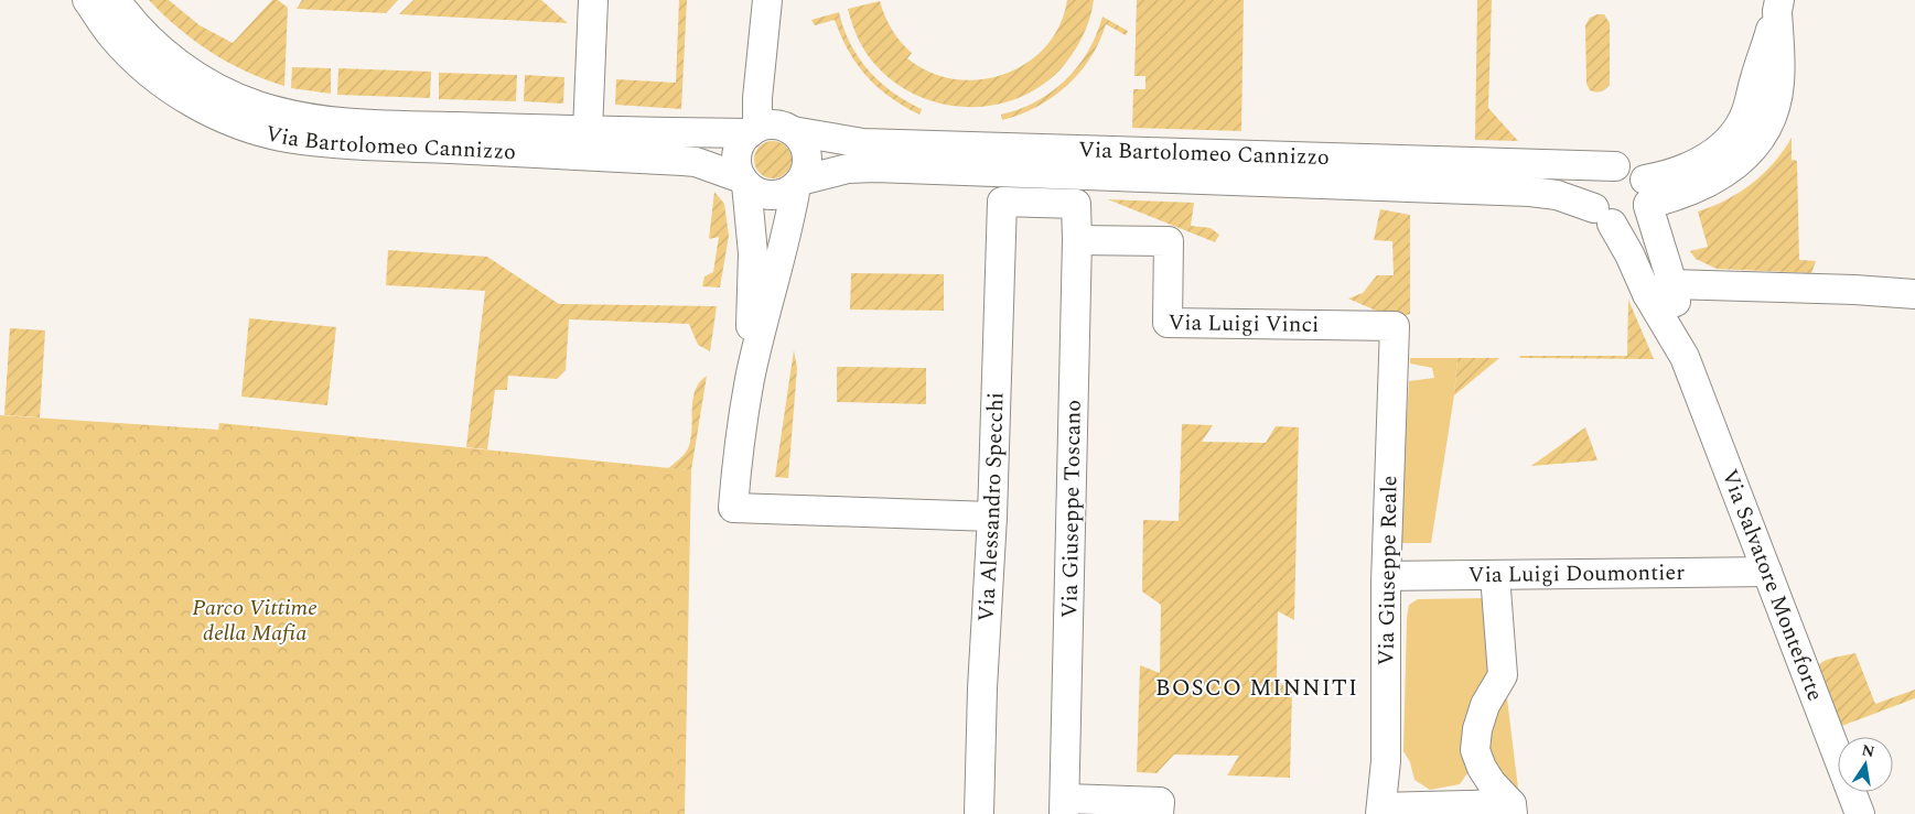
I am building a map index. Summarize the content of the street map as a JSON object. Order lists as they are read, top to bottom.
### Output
{
  "streets": {
    "street": [
      "Via Bartolomeo Cannizzo",
      "Via Luigi Vinci",
      "Via Alessandro Specchi",
      "Via Giuseppe Toscano",
      "Via Giuseppe Reale",
      "Via Luigi Doumontier",
      "Via Salvatore Monteforte"
    ]
  },
  "crossings": [
    ["Via Luigi Vinci", "Via Giuseppe Toscano"],
    ["Via Luigi Vinci", "Via Giuseppe Reale"],
    ["Via Alessandro Specchi", "Via Giuseppe Toscano"],
    ["Via Giuseppe Reale", "Via Luigi Doumontier"],
    ["Via Luigi Doumontier", "Via Salvatore Monteforte"]
  ],
  "districts": ["BOSCO MINNITI"],
  "parks": ["Parco Vittime della Mafia"],
  "north": "top"
}
